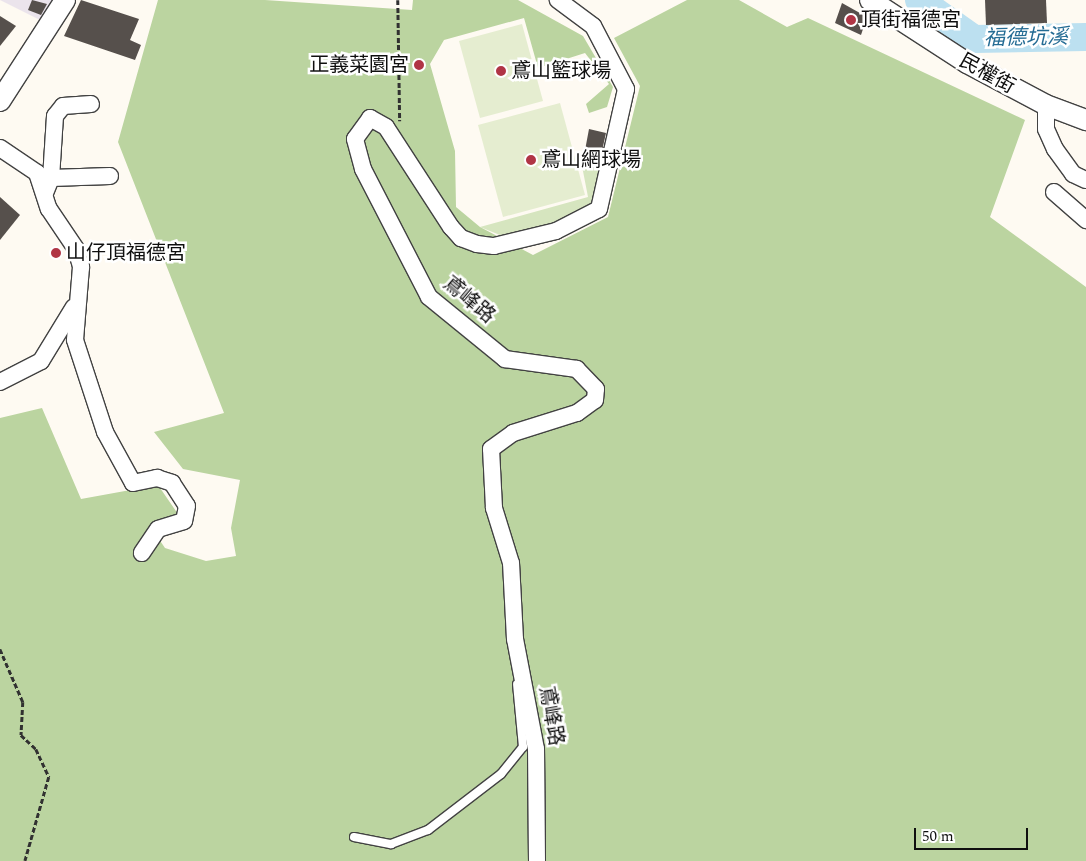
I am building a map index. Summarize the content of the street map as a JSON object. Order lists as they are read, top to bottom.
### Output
{
  "streets": {
    "street": ["民權街", "鳶峰路"]
  },
  "water": ["福德坑溪"],
  "places": [
    "頂街福德宮",
    "正義菜園宮",
    "鳶山籃球場",
    "鳶山網球場",
    "山仔頂福德宮"
  ],
  "scale_bar": "50 m"
}
